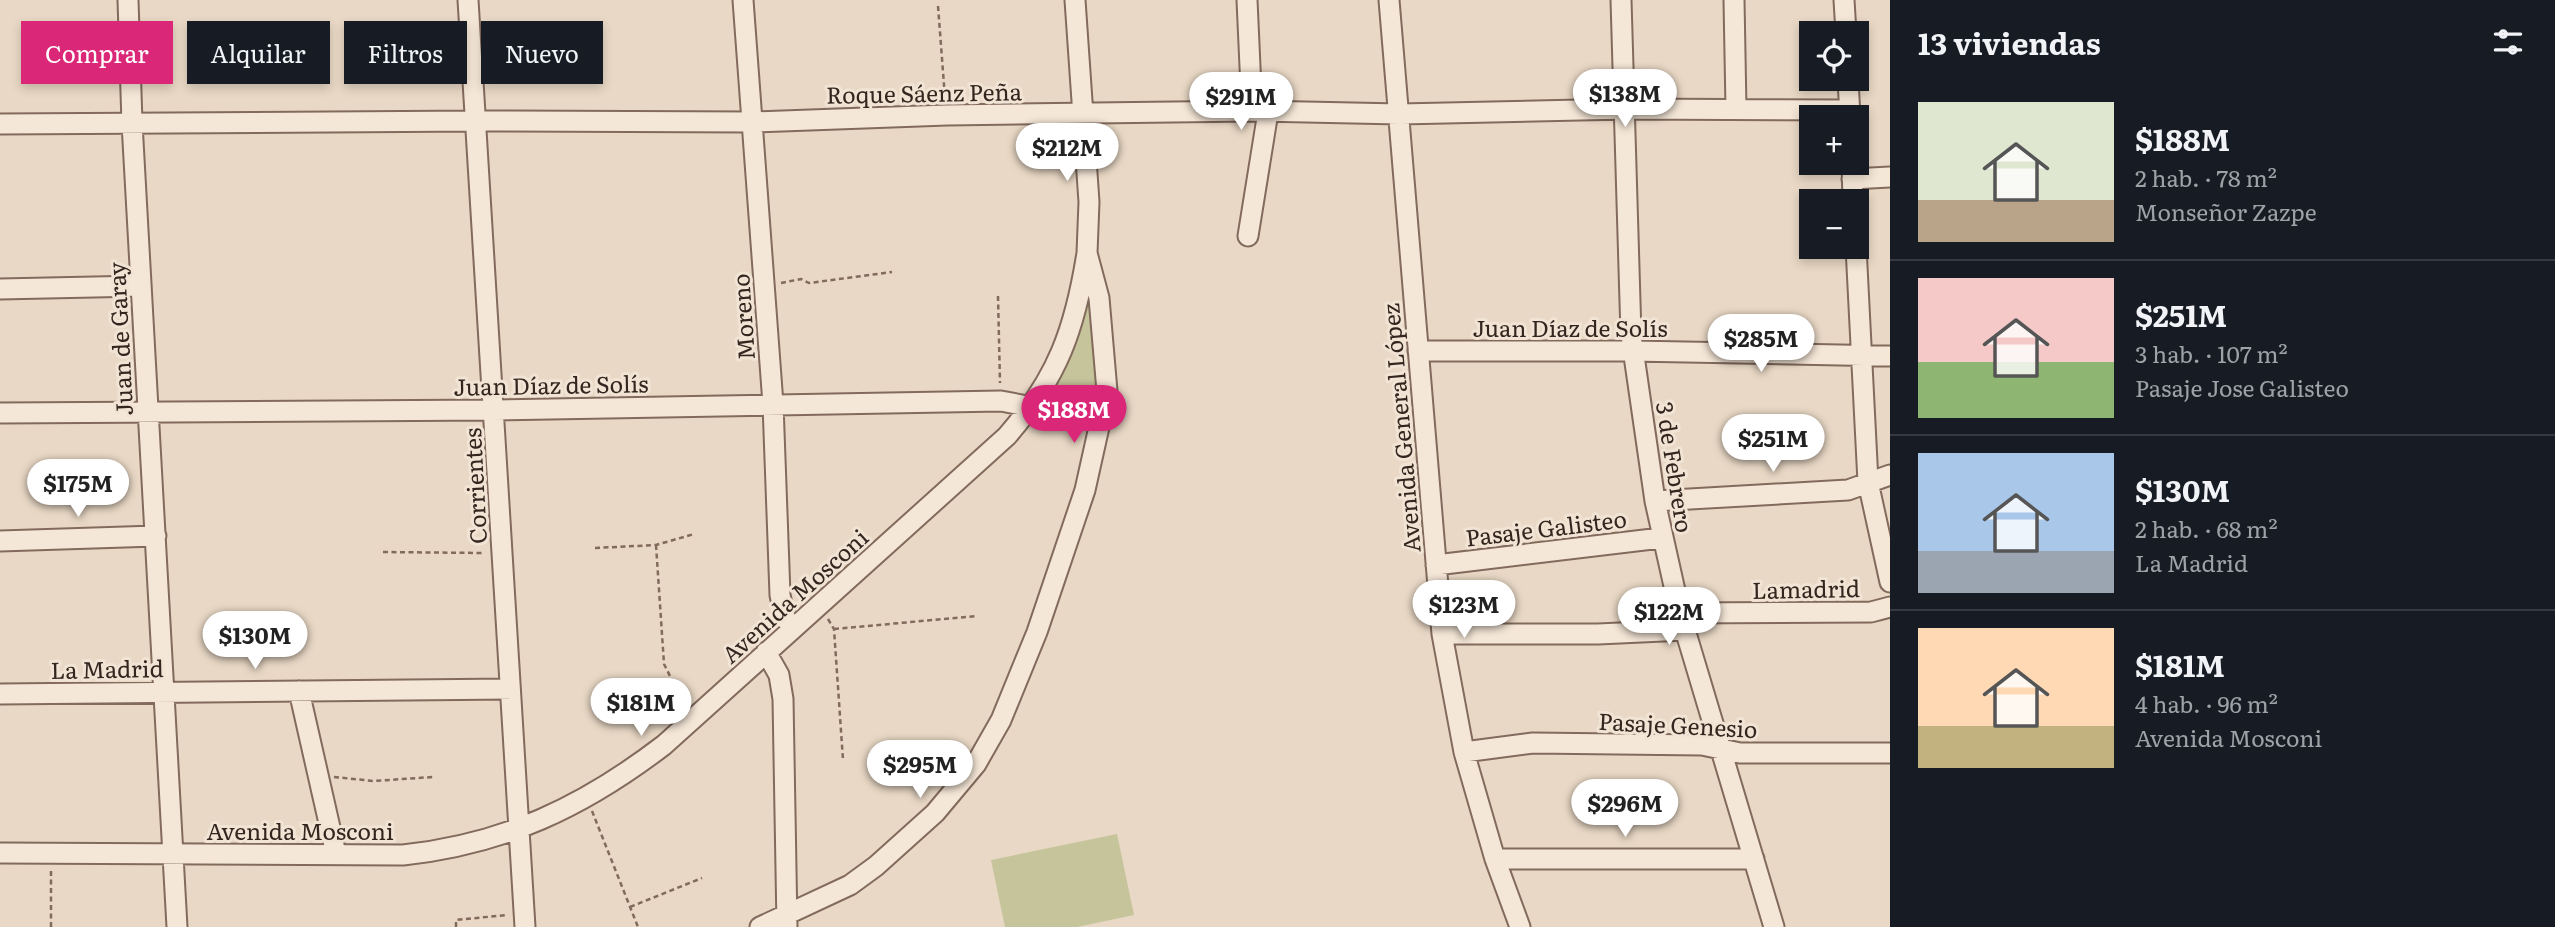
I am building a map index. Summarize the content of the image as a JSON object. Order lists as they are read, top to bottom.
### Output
{
  "streets": {
    "street": [
      "Roque Sáenz Peña",
      "Moreno",
      "Juan Díaz de Solís",
      "Juan de Garay",
      "Avenida General López",
      "3 de Febrero",
      "Corrientes",
      "Pasaje Galisteo",
      "Lamadrid",
      "Avenida Mosconi",
      "La Madrid",
      "Pasaje Genesio"
    ]
  },
  "crossings": [
    ["Roque Sáenz Peña", "Moreno"],
    ["Roque Sáenz Peña", "Juan de Garay"],
    ["Roque Sáenz Peña", "Avenida General López"],
    ["Roque Sáenz Peña", "3 de Febrero"],
    ["Roque Sáenz Peña", "Corrientes"],
    ["Moreno", "Juan Díaz de Solís"],
    ["Moreno", "Avenida Mosconi"],
    ["Juan Díaz de Solís", "Juan de Garay"],
    ["Juan Díaz de Solís", "Avenida General López"],
    ["Juan Díaz de Solís", "3 de Febrero"],
    ["Juan Díaz de Solís", "Corrientes"],
    ["Juan Díaz de Solís", "Avenida Mosconi"],
    ["Juan de Garay", "Avenida Mosconi"],
    ["Juan de Garay", "La Madrid"],
    ["Avenida General López", "Pasaje Galisteo"],
    ["Avenida General López", "Lamadrid"],
    ["Avenida General López", "Pasaje Genesio"],
    ["3 de Febrero", "Pasaje Galisteo"],
    ["3 de Febrero", "Lamadrid"],
    ["3 de Febrero", "Pasaje Genesio"],
    ["Corrientes", "Avenida Mosconi"],
    ["Corrientes", "La Madrid"]
  ],
  "page": {
    "heading": "13 viviendas",
    "map_buttons": ["+", "−"],
    "chip": [
      "Comprar",
      "Alquilar",
      "Filtros",
      "Nuevo"
    ],
    "price": [
      "$138M",
      "$291M",
      "$212M",
      "$285M",
      "$188M",
      "$251M",
      "$175M",
      "$123M",
      "$122M",
      "$130M",
      "$181M",
      "$295M",
      "$296M"
    ],
    "list": [
      {
        "name": "$188M",
        "note": "2 hab. · 78 m² · Monseñor Zazpe"
      },
      {
        "name": "$251M",
        "note": "3 hab. · 107 m² · Pasaje Jose Galisteo"
      },
      {
        "name": "$130M",
        "note": "2 hab. · 68 m² · La Madrid"
      },
      {
        "name": "$181M",
        "note": "4 hab. · 96 m² · Avenida Mosconi"
      }
    ]
  }
}
